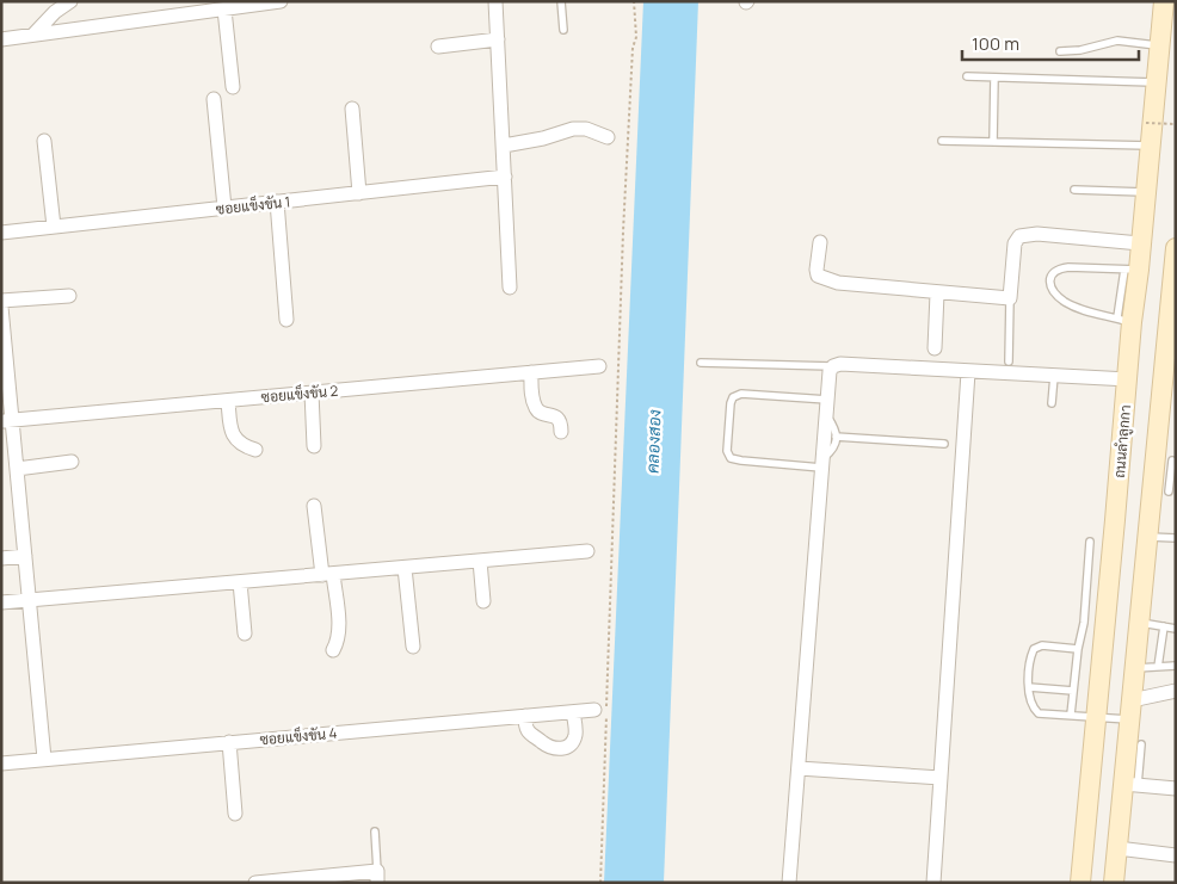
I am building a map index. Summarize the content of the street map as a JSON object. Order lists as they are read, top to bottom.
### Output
{
  "streets": {
    "main road": ["ถนนลำลูกกา"],
    "street": ["ซอยแข็งขัน 1", "ซอยแข็งขัน 2", "ซอยแข็งขัน 4"]
  },
  "water": ["คลองสอง"],
  "scale_bar": "100 m"
}
